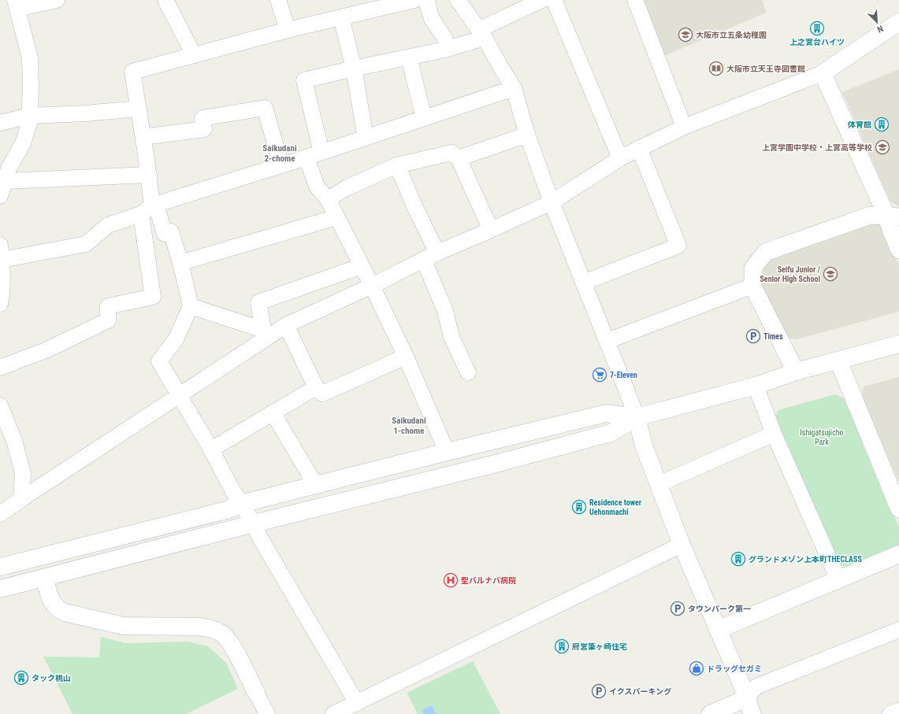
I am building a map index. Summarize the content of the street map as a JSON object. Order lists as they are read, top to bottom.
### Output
{
  "districts": ["Saikudani 2-chome", "Saikudani 1-chome"],
  "parks": ["Ishigatsujicho Park"],
  "places": {
    "building": [
      "上之宮台ハイツ",
      "体育館",
      "Residence tower Uehonmachi",
      "グランドメゾン上本町THECLASS",
      "府営筆ヶ崎住宅",
      "タック桃山"
    ],
    "school or university": ["大阪市立五条幼稚園", "上宮学園中学校・上宮高等学校", "Seifu Junior / Senior High School"],
    "library": ["大阪市立天王寺図書館"],
    "parking": ["Times", "タウンパーク第一", "イクスパーキング"],
    "supermarket": ["7-Eleven"],
    "hospital": ["聖バルナバ病院"],
    "shop": ["ドラッグセガミ"]
  },
  "north": "bottom right"
}
